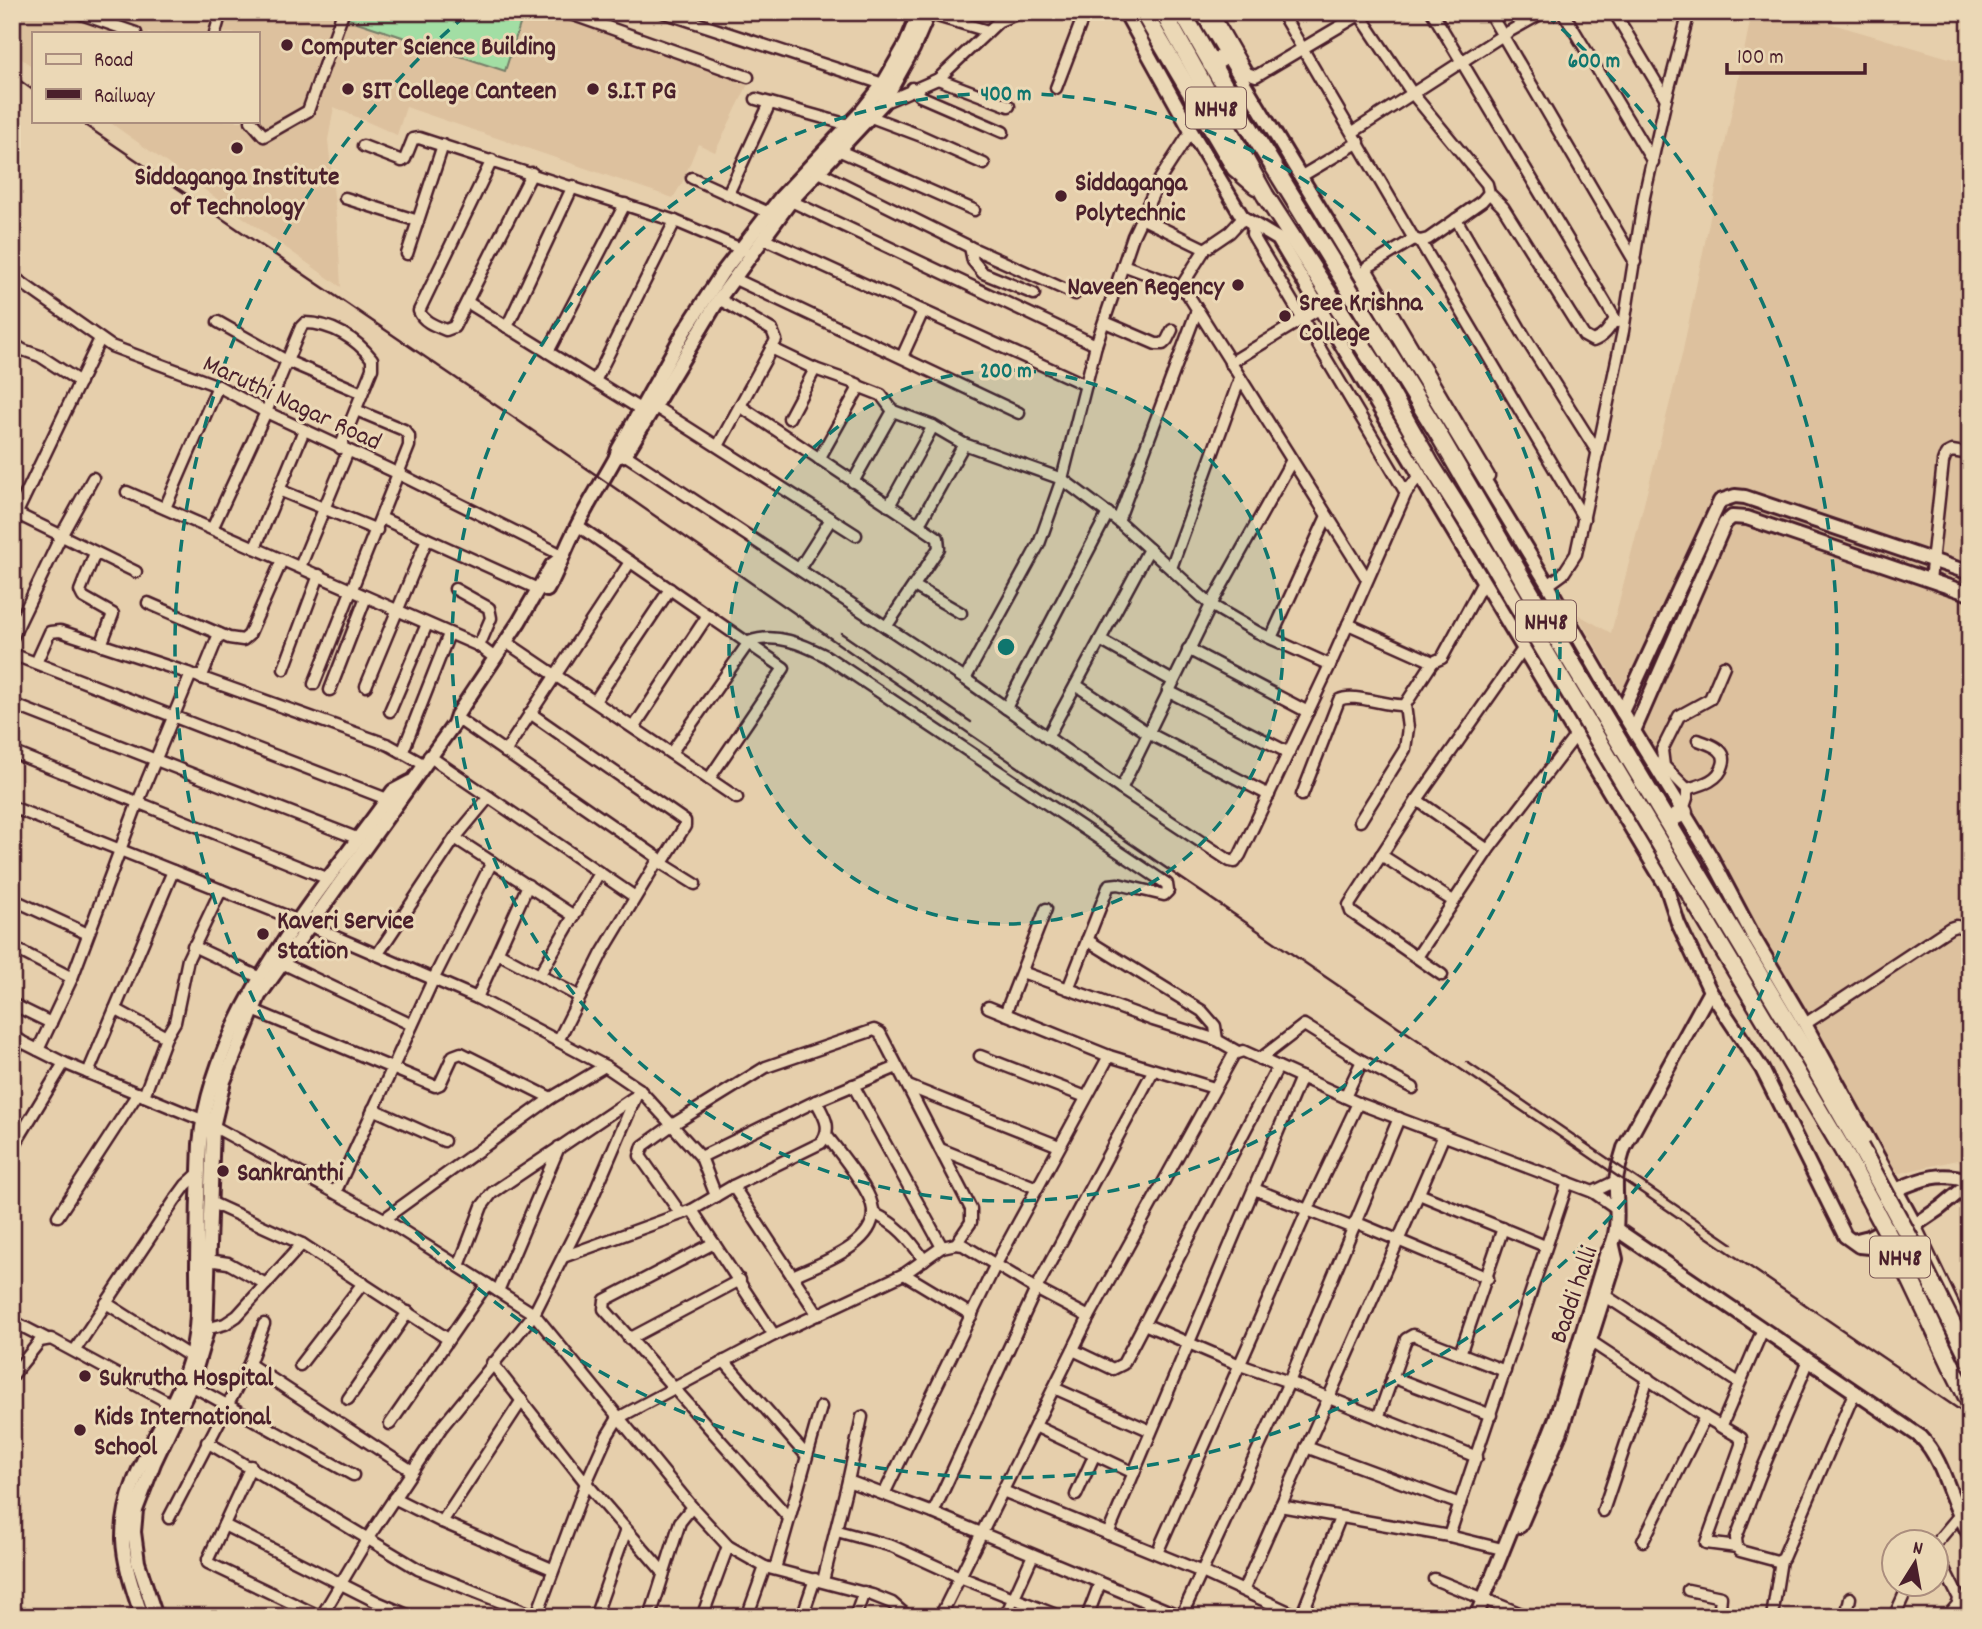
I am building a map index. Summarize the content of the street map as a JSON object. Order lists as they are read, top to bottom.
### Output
{
  "streets": {
    "highway": ["NH48"],
    "street": ["Maruthi Nagar Road", "Baddi halli"]
  },
  "places": [
    "Computer Science Building",
    "SIT College Canteen",
    "S.I.T PG",
    "Siddaganga Institute of Technology",
    "Siddaganga Polytechnic",
    "Naveen Regency",
    "Sree Krishna College",
    "Kaveri Service Station",
    "Sankranthi",
    "Sukrutha Hospital",
    "Kids International School"
  ],
  "legend": ["Road", "Railway"],
  "scale_bar": "100 m",
  "north": "top",
  "rings": ["600 m", "400 m", "200 m"]
}
